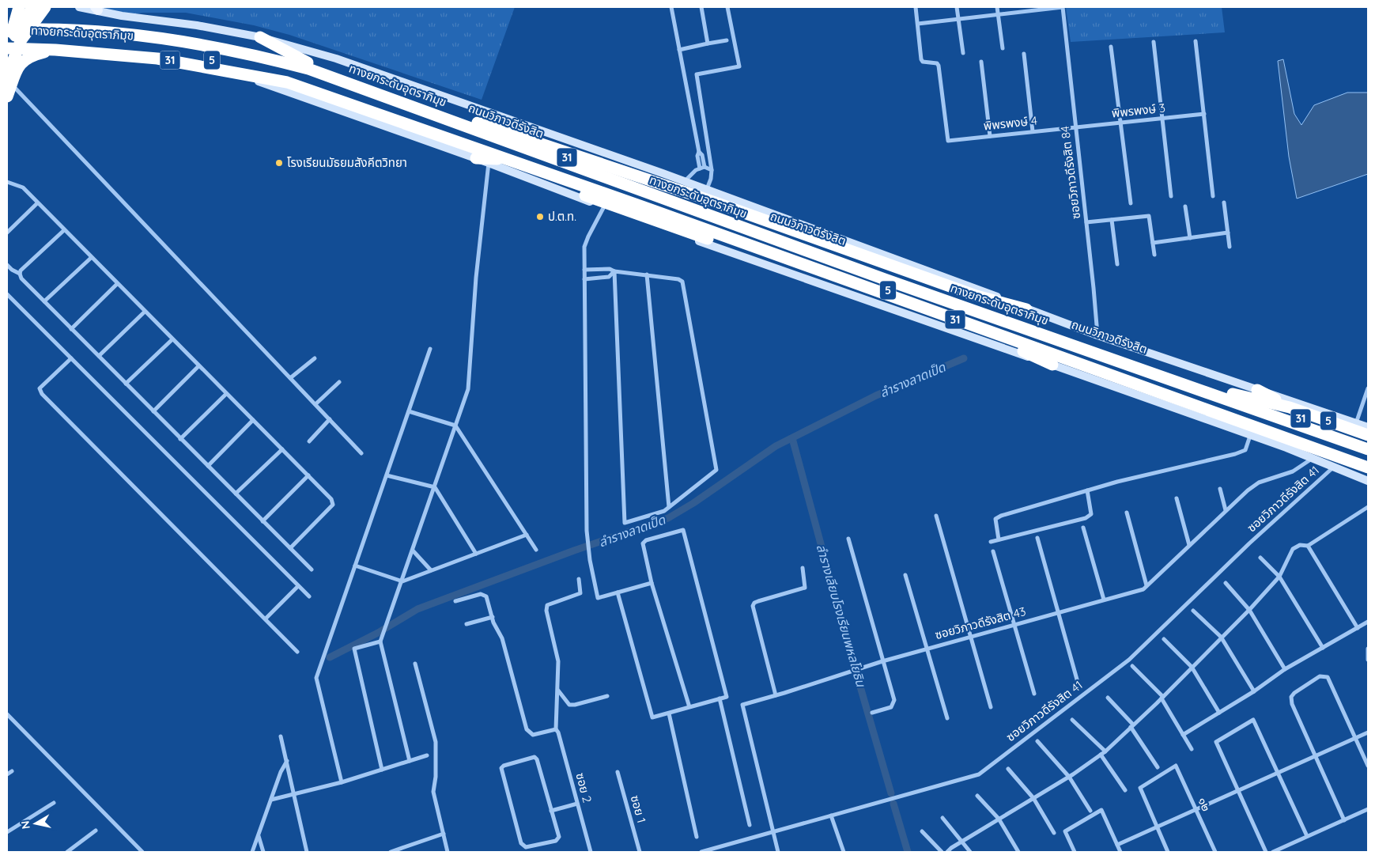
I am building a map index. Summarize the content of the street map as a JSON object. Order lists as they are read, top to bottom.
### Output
{
  "streets": {
    "highway": [
      "ทางยกระดับอุตราภิมุข",
      "31",
      "5",
      "ถนนวิภาวดีรังสิต"
    ],
    "street": [
      "พิพรพงษ์ 3",
      "พิพรพงษ์ 4",
      "ซอยวิภาวดีรังสิต 84",
      "ซอยวิภาวดีรังสิต 41",
      "ซอยวิภาวดีรังสิต 43",
      "ซอย 2",
      "๑๒",
      "ซอย 1"
    ]
  },
  "crossings": [
    ["ทางยกระดับอุตราภิมุข", "5"],
    ["31", "5"],
    ["31", "ซอยวิภาวดีรังสิต 41"],
    ["31", "ซอยวิภาวดีรังสิต 43"],
    ["5", "ถนนวิภาวดีรังสิต"],
    ["พิพรพงษ์ 3", "พิพรพงษ์ 4"],
    ["พิพรพงษ์ 3", "ซอยวิภาวดีรังสิต 84"],
    ["ถนนวิภาวดีรังสิต", "ซอยวิภาวดีรังสิต 84"],
    ["พิพรพงษ์ 4", "ซอยวิภาวดีรังสิต 84"],
    ["ซอยวิภาวดีรังสิต 41", "ซอยวิภาวดีรังสิต 43"]
  ],
  "water": ["ลำรางลาดเป็ด", "ลำรางเลียบโรงเรียนพหลโยธิน"],
  "places": ["โรงเรียนมัธยมสังคีตวิทยา", "ป.ต.ท."],
  "north": "left"
}
